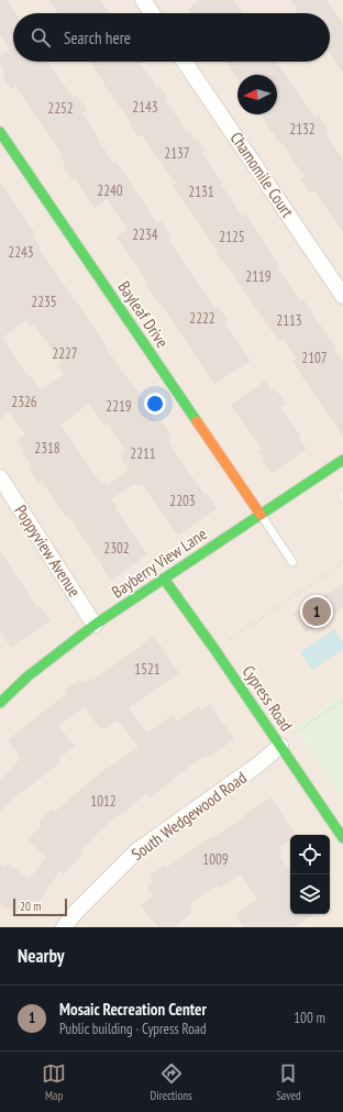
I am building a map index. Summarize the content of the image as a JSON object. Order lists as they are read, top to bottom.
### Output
{
  "streets": {
    "street": [
      "Chamomile Court",
      "Bayleaf Drive",
      "Poppyview Avenue",
      "Bayberry View Lane",
      "Cypress Road",
      "South Wedgewood Road"
    ]
  },
  "crossings": [
    ["Bayleaf Drive", "Bayberry View Lane"],
    ["Poppyview Avenue", "Bayberry View Lane"],
    ["Bayberry View Lane", "Cypress Road"],
    ["Cypress Road", "South Wedgewood Road"]
  ],
  "house_numbers": [
    "2143",
    "2252",
    "2132",
    "2137",
    "2240",
    "2131",
    "2234",
    "2125",
    "2243",
    "2119",
    "2235",
    "2222",
    "2113",
    "2227",
    "2107",
    "2326",
    "2219",
    "2318",
    "2211",
    "2203",
    "2302",
    "1521",
    "1012",
    "1009"
  ],
  "scale_bar": "20 m",
  "north": "left",
  "page": {
    "search": "Search here",
    "pins": "1",
    "scale": "20 m",
    "heading": "Nearby",
    "list": [
      {
        "mark": "1",
        "name": "Mosaic Recreation Center",
        "note": "Public building · Cypress Road",
        "value": "100 m"
      }
    ],
    "nav": ["Map", "Directions", "Saved"]
  }
}
